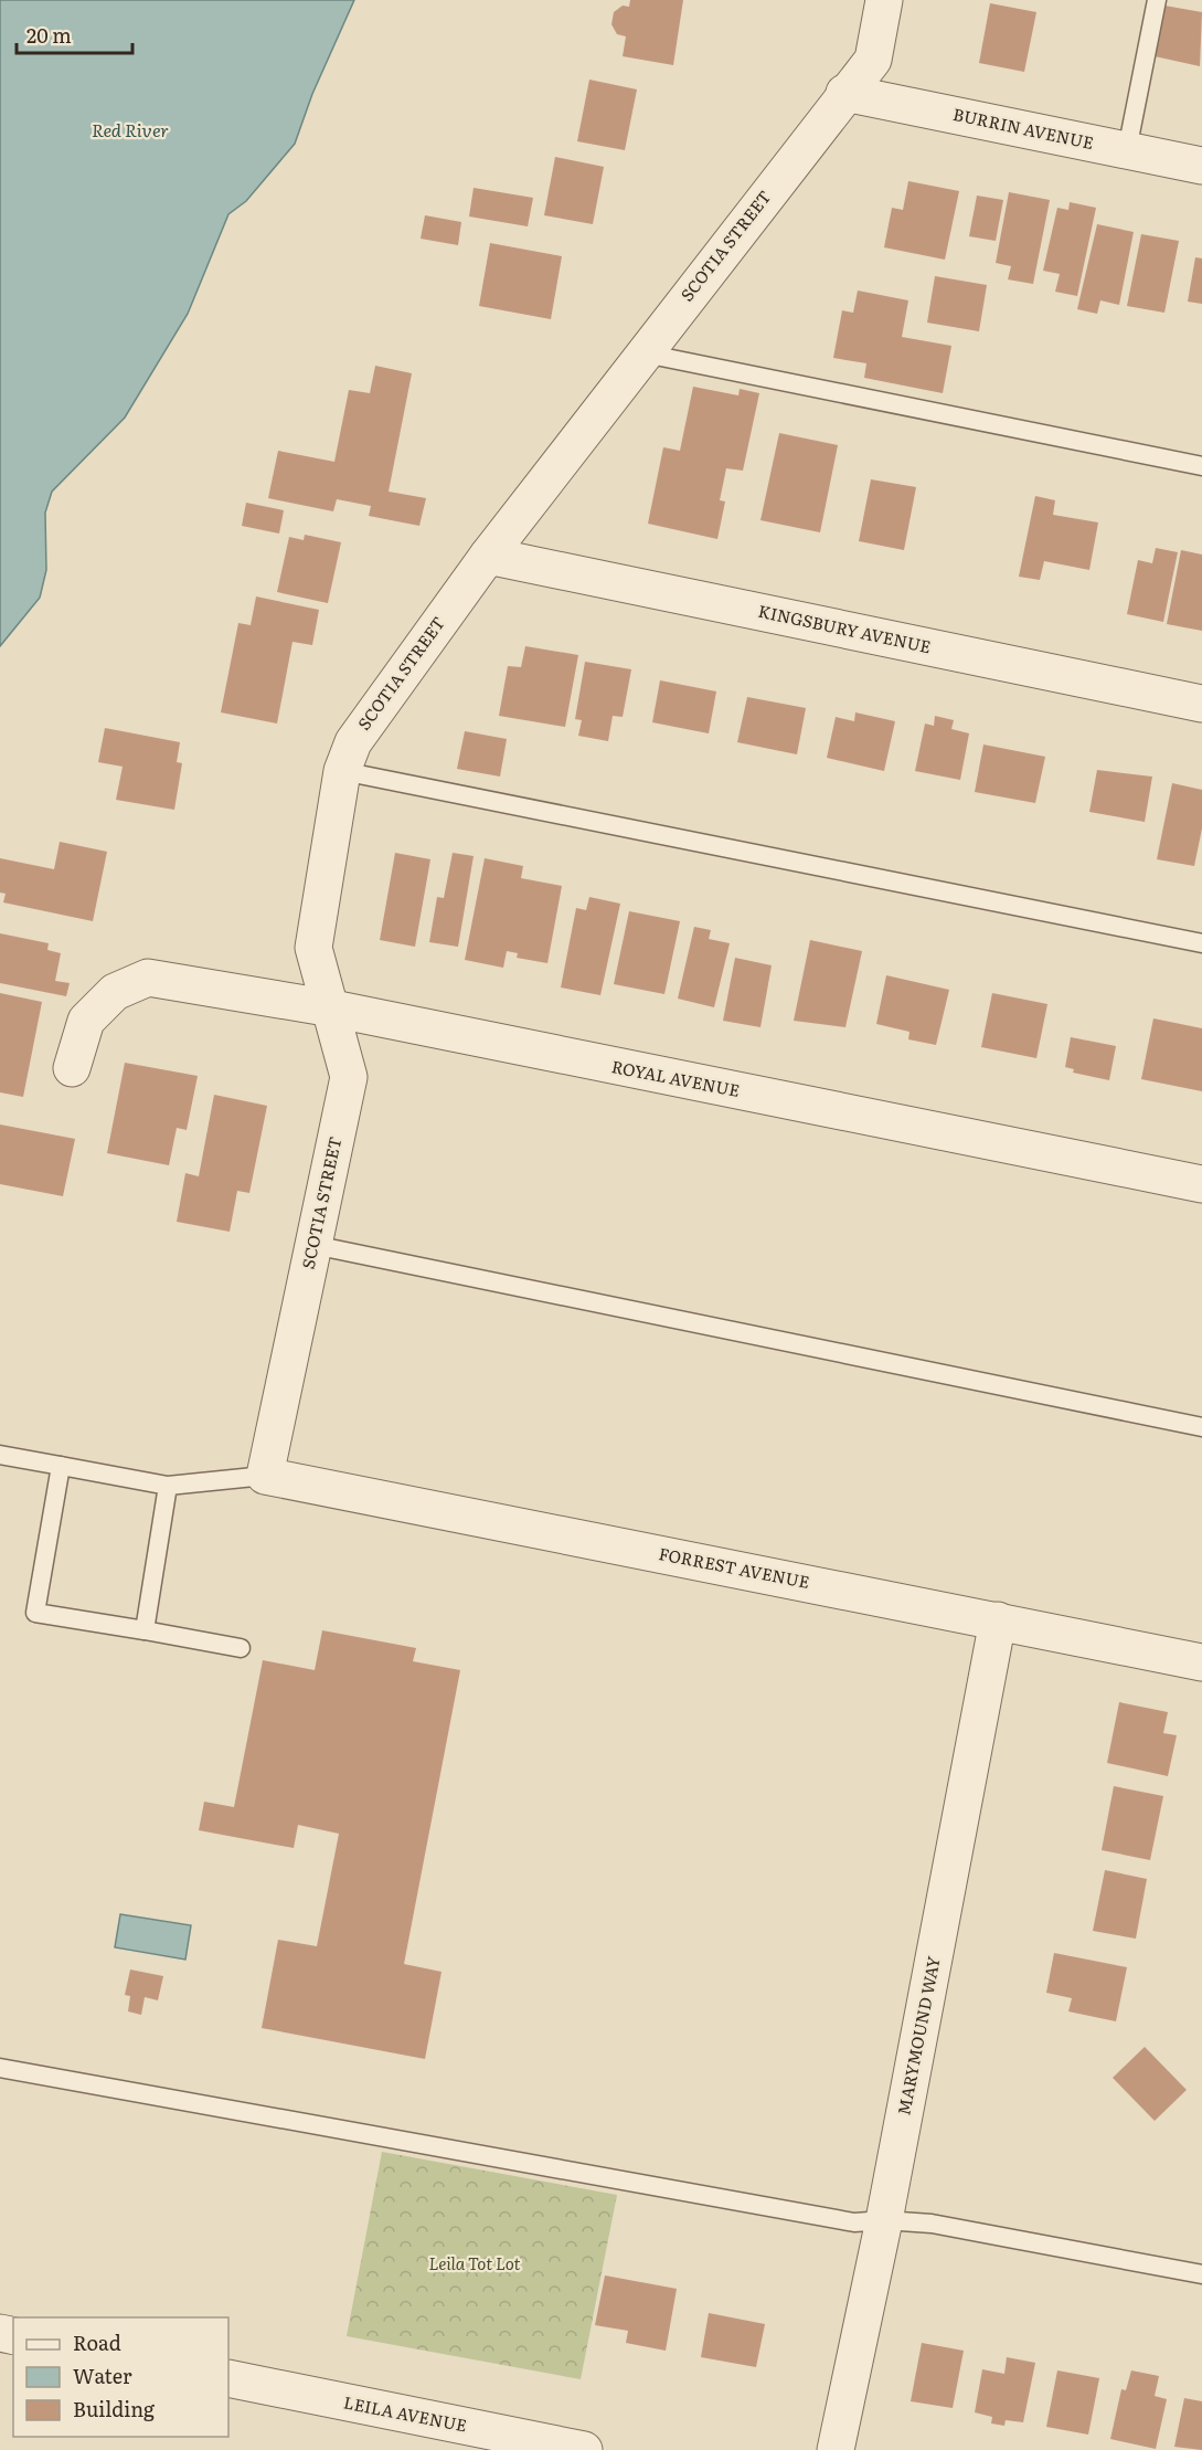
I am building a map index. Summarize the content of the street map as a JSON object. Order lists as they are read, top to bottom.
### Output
{
  "streets": {
    "street": [
      "BURRIN AVENUE",
      "SCOTIA STREET",
      "KINGSBURY AVENUE",
      "ROYAL AVENUE",
      "FORREST AVENUE",
      "MARYMOUND WAY",
      "LEILA AVENUE"
    ]
  },
  "crossings": [
    ["BURRIN AVENUE", "SCOTIA STREET"],
    ["SCOTIA STREET", "KINGSBURY AVENUE"],
    ["SCOTIA STREET", "ROYAL AVENUE"],
    ["SCOTIA STREET", "FORREST AVENUE"],
    ["FORREST AVENUE", "MARYMOUND WAY"]
  ],
  "water": ["Red River"],
  "parks": ["Leila Tot Lot"],
  "legend": ["Road", "Water", "Building"],
  "scale_bar": "20 m"
}
